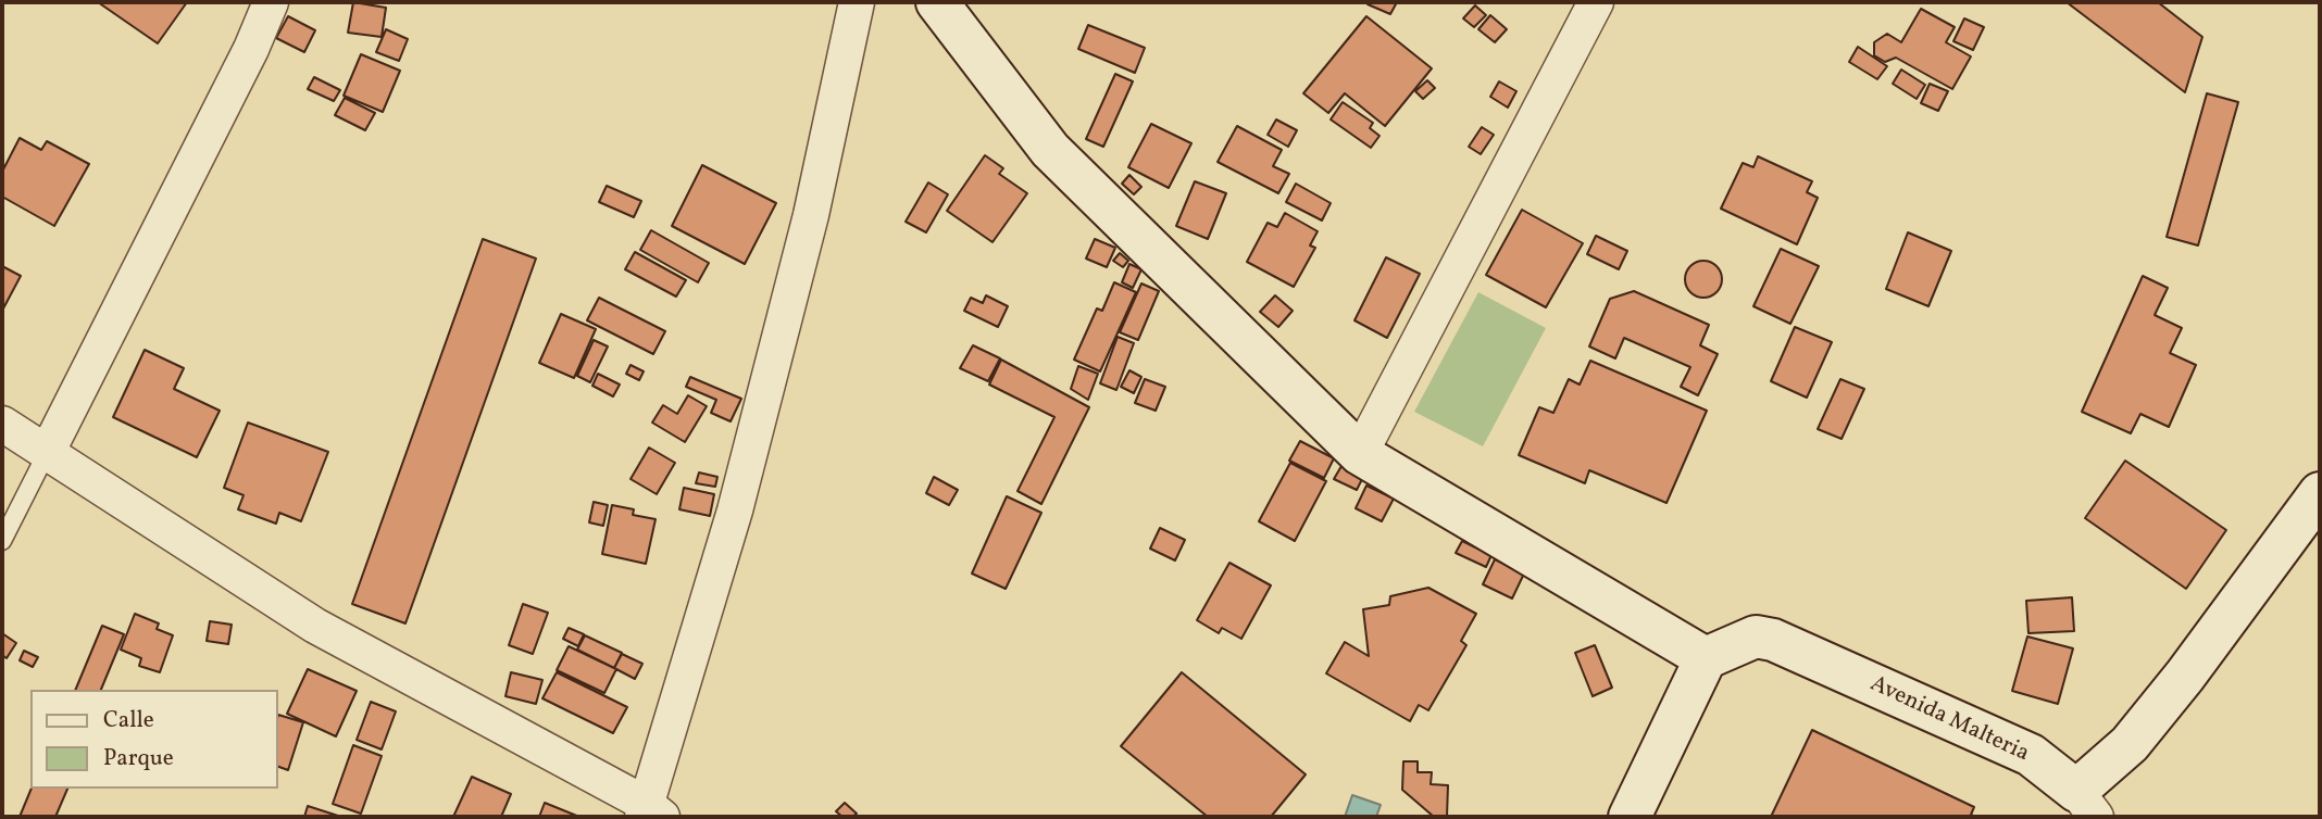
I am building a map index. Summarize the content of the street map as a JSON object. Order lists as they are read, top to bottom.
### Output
{
  "streets": {
    "street": ["Avenida Malteria"]
  },
  "legend": ["Calle", "Parque"]
}
